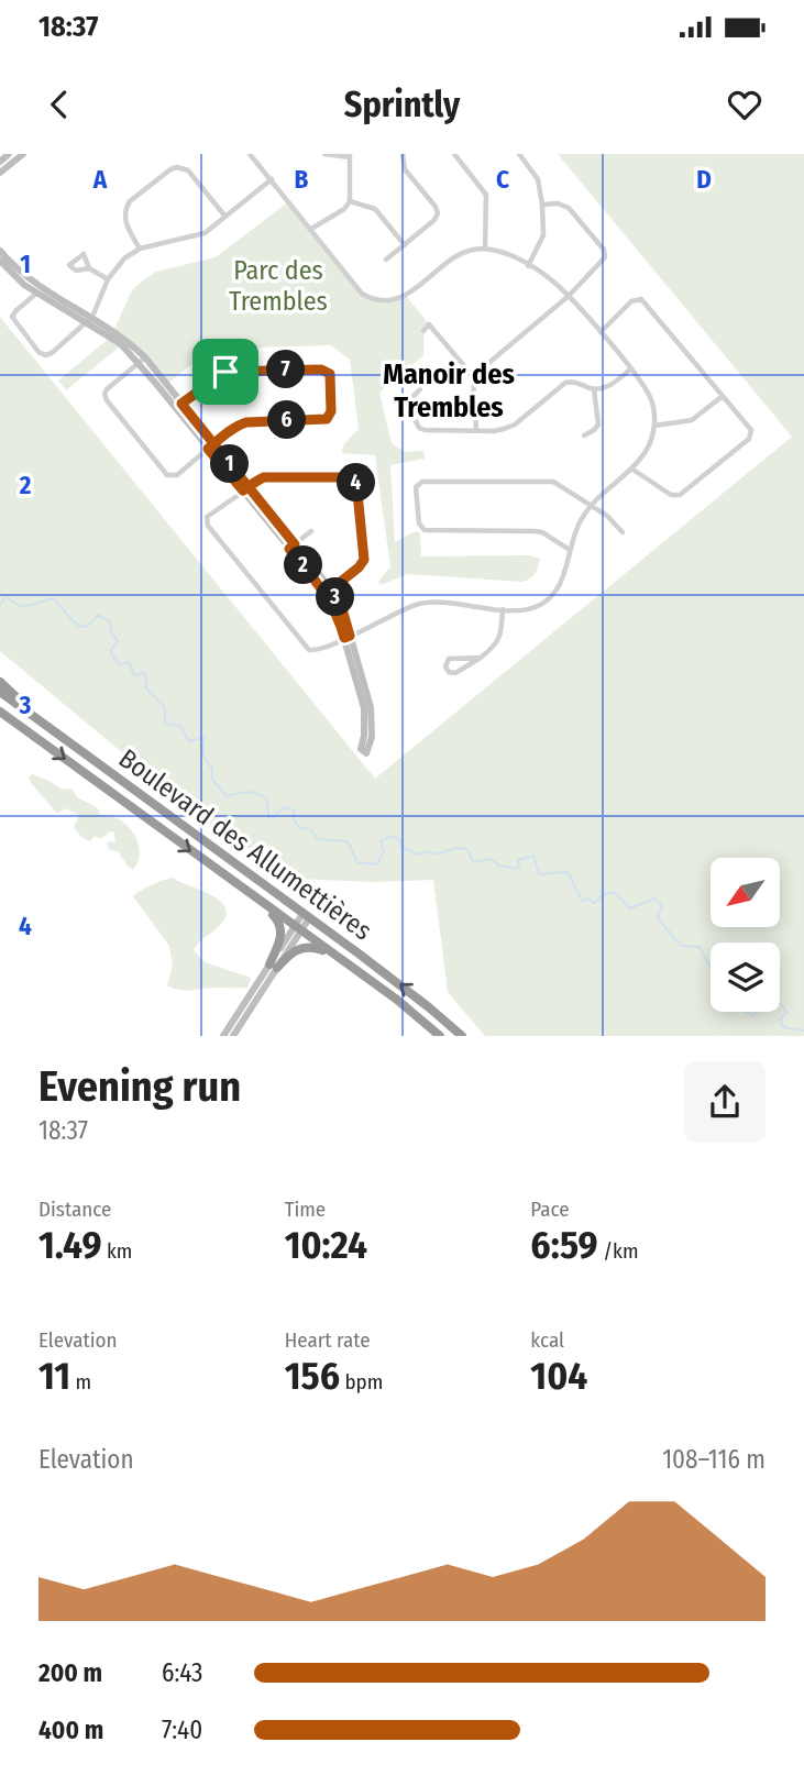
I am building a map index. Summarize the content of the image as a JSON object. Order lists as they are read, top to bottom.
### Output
{
  "streets": {
    "highway": ["Boulevard des Allumettières"]
  },
  "districts": ["Manoir des Trembles"],
  "parks": ["Parc des Trembles"],
  "north": "bottom left",
  "page": {
    "status": "18:37",
    "header": "Sprintly",
    "pins": [
      "7",
      "6",
      "1",
      "4",
      "2",
      "3"
    ],
    "heading": ["Evening run", "18:37"],
    "stats": [
      ["Distance", "1.49 km"],
      ["Time", "10:24"],
      ["Pace", "6:59 /km"],
      ["Elevation", "11 m"],
      ["Heart rate", "156 bpm"],
      ["kcal", "104"]
    ],
    "chart": ["Elevation", "108–116 m"],
    "list": [
      {
        "name": "200 m",
        "note": "6:43"
      },
      {
        "name": "400 m",
        "note": "7:40"
      }
    ]
  },
  "grid": {
    "columns": [
      "A",
      "B",
      "C",
      "D"
    ],
    "rows": [
      "1",
      "2",
      "3",
      "4"
    ]
  }
}
